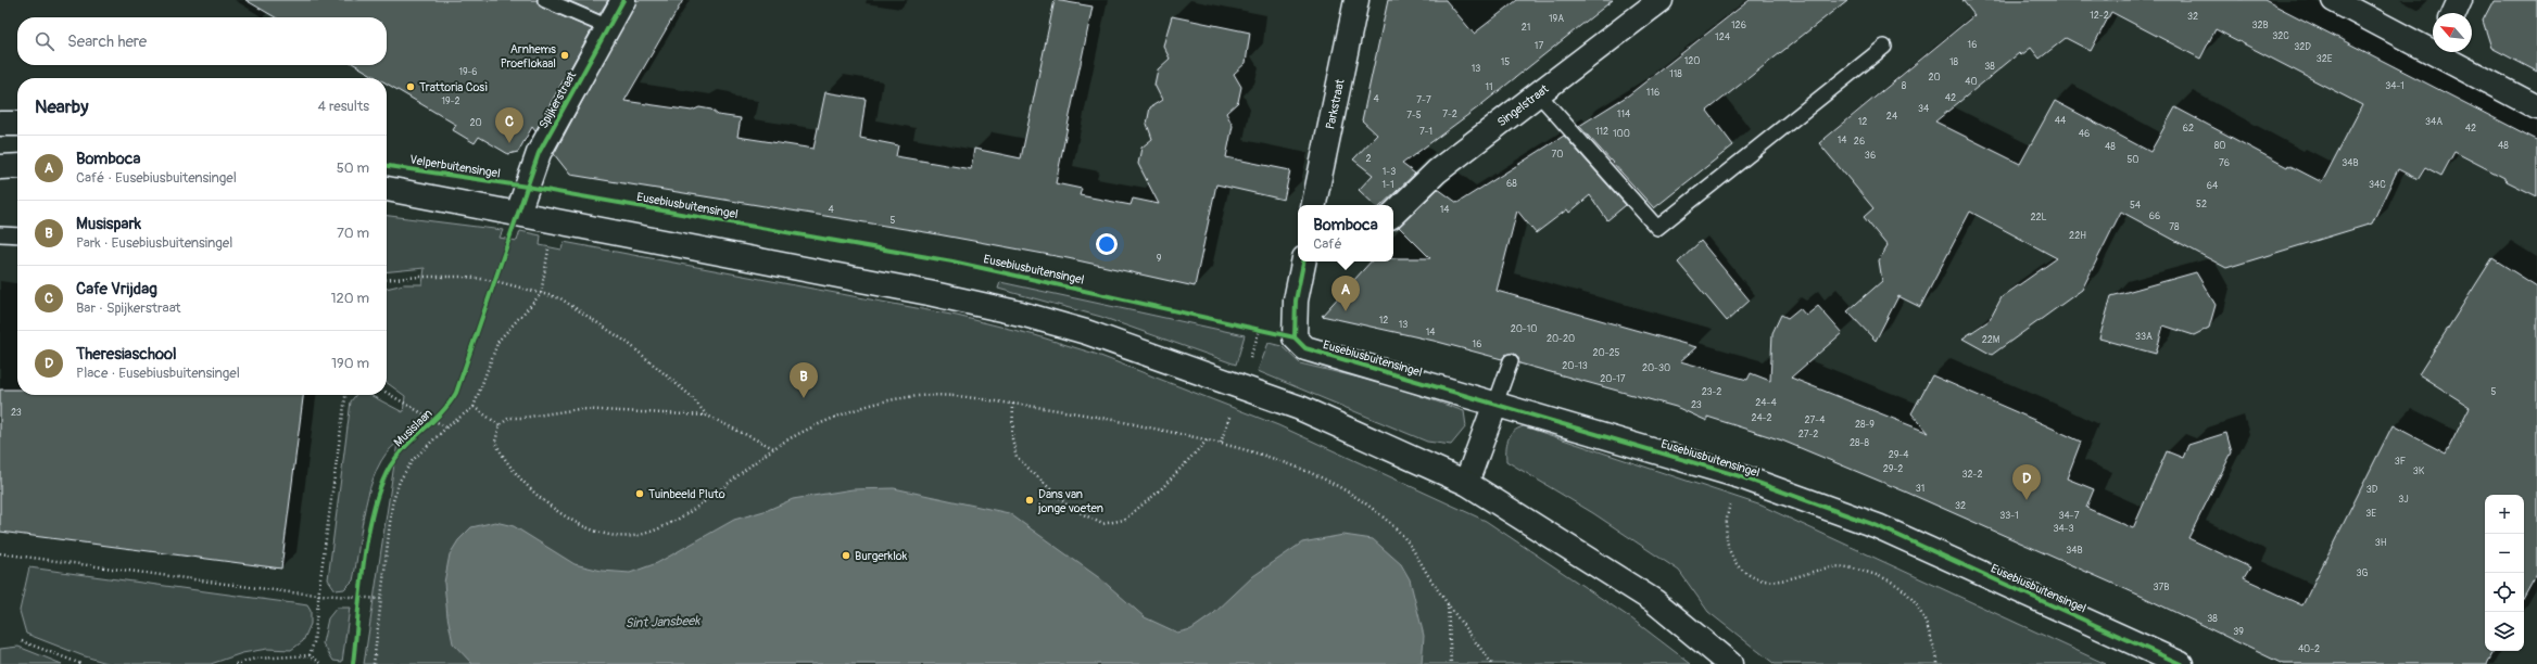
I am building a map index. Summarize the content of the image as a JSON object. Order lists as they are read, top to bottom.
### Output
{
  "streets": {
    "street": [
      "Spijkerstraat",
      "Parkstraat",
      "Singelstraat",
      "Eusebiusbuitensingel"
    ],
    "cycle path": ["Velperbuitensingel", "Musislaan"]
  },
  "water": ["Sint Jansbeek"],
  "places": [
    "Arnhems Proeflokaal",
    "Trattoria Così",
    "Tuinbeeld Pluto",
    "Dans van jonge voeten",
    "Burgerklok"
  ],
  "house_numbers": [
    "12-2",
    "32",
    "19A",
    "126",
    "32B",
    "21",
    "32C",
    "124",
    "16",
    "17",
    "32D",
    "32E",
    "120",
    "15",
    "18",
    "38",
    "13",
    "19-6",
    "118",
    "20",
    "40",
    "8",
    "34-1",
    "11",
    "116",
    "42",
    "4",
    "7-7",
    "19-2",
    "34",
    "7-2",
    "114",
    "7-5",
    "24",
    "44",
    "12",
    "34A",
    "20",
    "62",
    "42",
    "7-1",
    "112",
    "100",
    "46",
    "14",
    "26",
    "80",
    "48",
    "48",
    "70",
    "36",
    "2",
    "50",
    "76",
    "34B",
    "1-3",
    "68",
    "1-1",
    "34C",
    "64",
    "52",
    "54",
    "4",
    "14",
    "66",
    "22L",
    "5",
    "78",
    "22H",
    "9",
    "12",
    "13",
    "20-10",
    "14",
    "33A",
    "20-20",
    "22M",
    "16",
    "20-25",
    "20-13",
    "20-30",
    "20-17",
    "23-2",
    "5",
    "24-4",
    "23",
    "23",
    "24-2",
    "27-4",
    "28-9",
    "27-2",
    "28-8",
    "29-4",
    "3F",
    "29-2",
    "3K",
    "32-2",
    "31",
    "3D",
    "3J",
    "32",
    "3E",
    "33-1",
    "34-7",
    "34-3",
    "3H",
    "34B",
    "3G",
    "37B",
    "38",
    "39",
    "40-2"
  ],
  "north": "top left",
  "page": {
    "search": "Search here",
    "heading": ["Nearby", "4 results"],
    "pins": [
      "C",
      "A",
      "B",
      "D"
    ],
    "list": [
      {
        "mark": "A",
        "name": "Bomboca",
        "note": "Café · Eusebiusbuitensingel",
        "value": "50 m"
      },
      {
        "mark": "B",
        "name": "Musispark",
        "note": "Park · Eusebiusbuitensingel",
        "value": "70 m"
      },
      {
        "mark": "C",
        "name": "Cafe Vrijdag",
        "note": "Bar · Spijkerstraat",
        "value": "120 m"
      },
      {
        "mark": "D",
        "name": "Theresiaschool",
        "note": "Place · Eusebiusbuitensingel",
        "value": "190 m"
      }
    ],
    "popup": ["Bomboca", "Café"],
    "map_buttons": ["+", "−"]
  }
}
